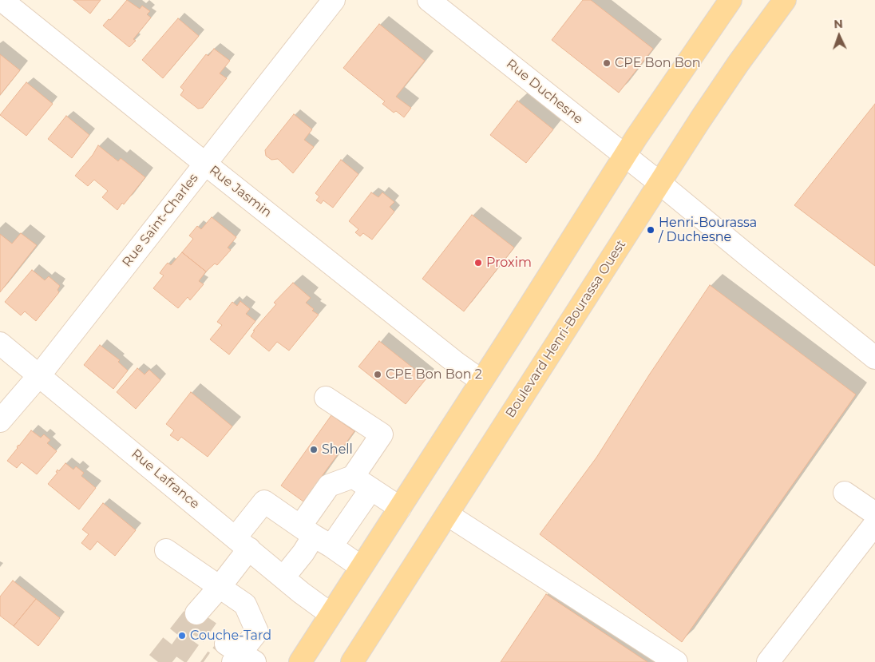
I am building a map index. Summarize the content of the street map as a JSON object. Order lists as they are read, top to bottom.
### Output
{
  "streets": {
    "main road": ["Boulevard Henri-Bourassa Ouest"],
    "street": [
      "Rue Duchesne",
      "Rue Jasmin",
      "Rue Saint-Charles",
      "Rue Lafrance"
    ]
  },
  "crossings": [
    ["Rue Duchesne", "Boulevard Henri-Bourassa Ouest"],
    ["Rue Jasmin", "Rue Saint-Charles"],
    ["Rue Saint-Charles", "Rue Lafrance"]
  ],
  "places": [
    "CPE Bon Bon",
    "Henri-Bourassa / Duchesne",
    "Proxim",
    "CPE Bon Bon 2",
    "Shell",
    "Couche-Tard"
  ],
  "north": "top"
}
